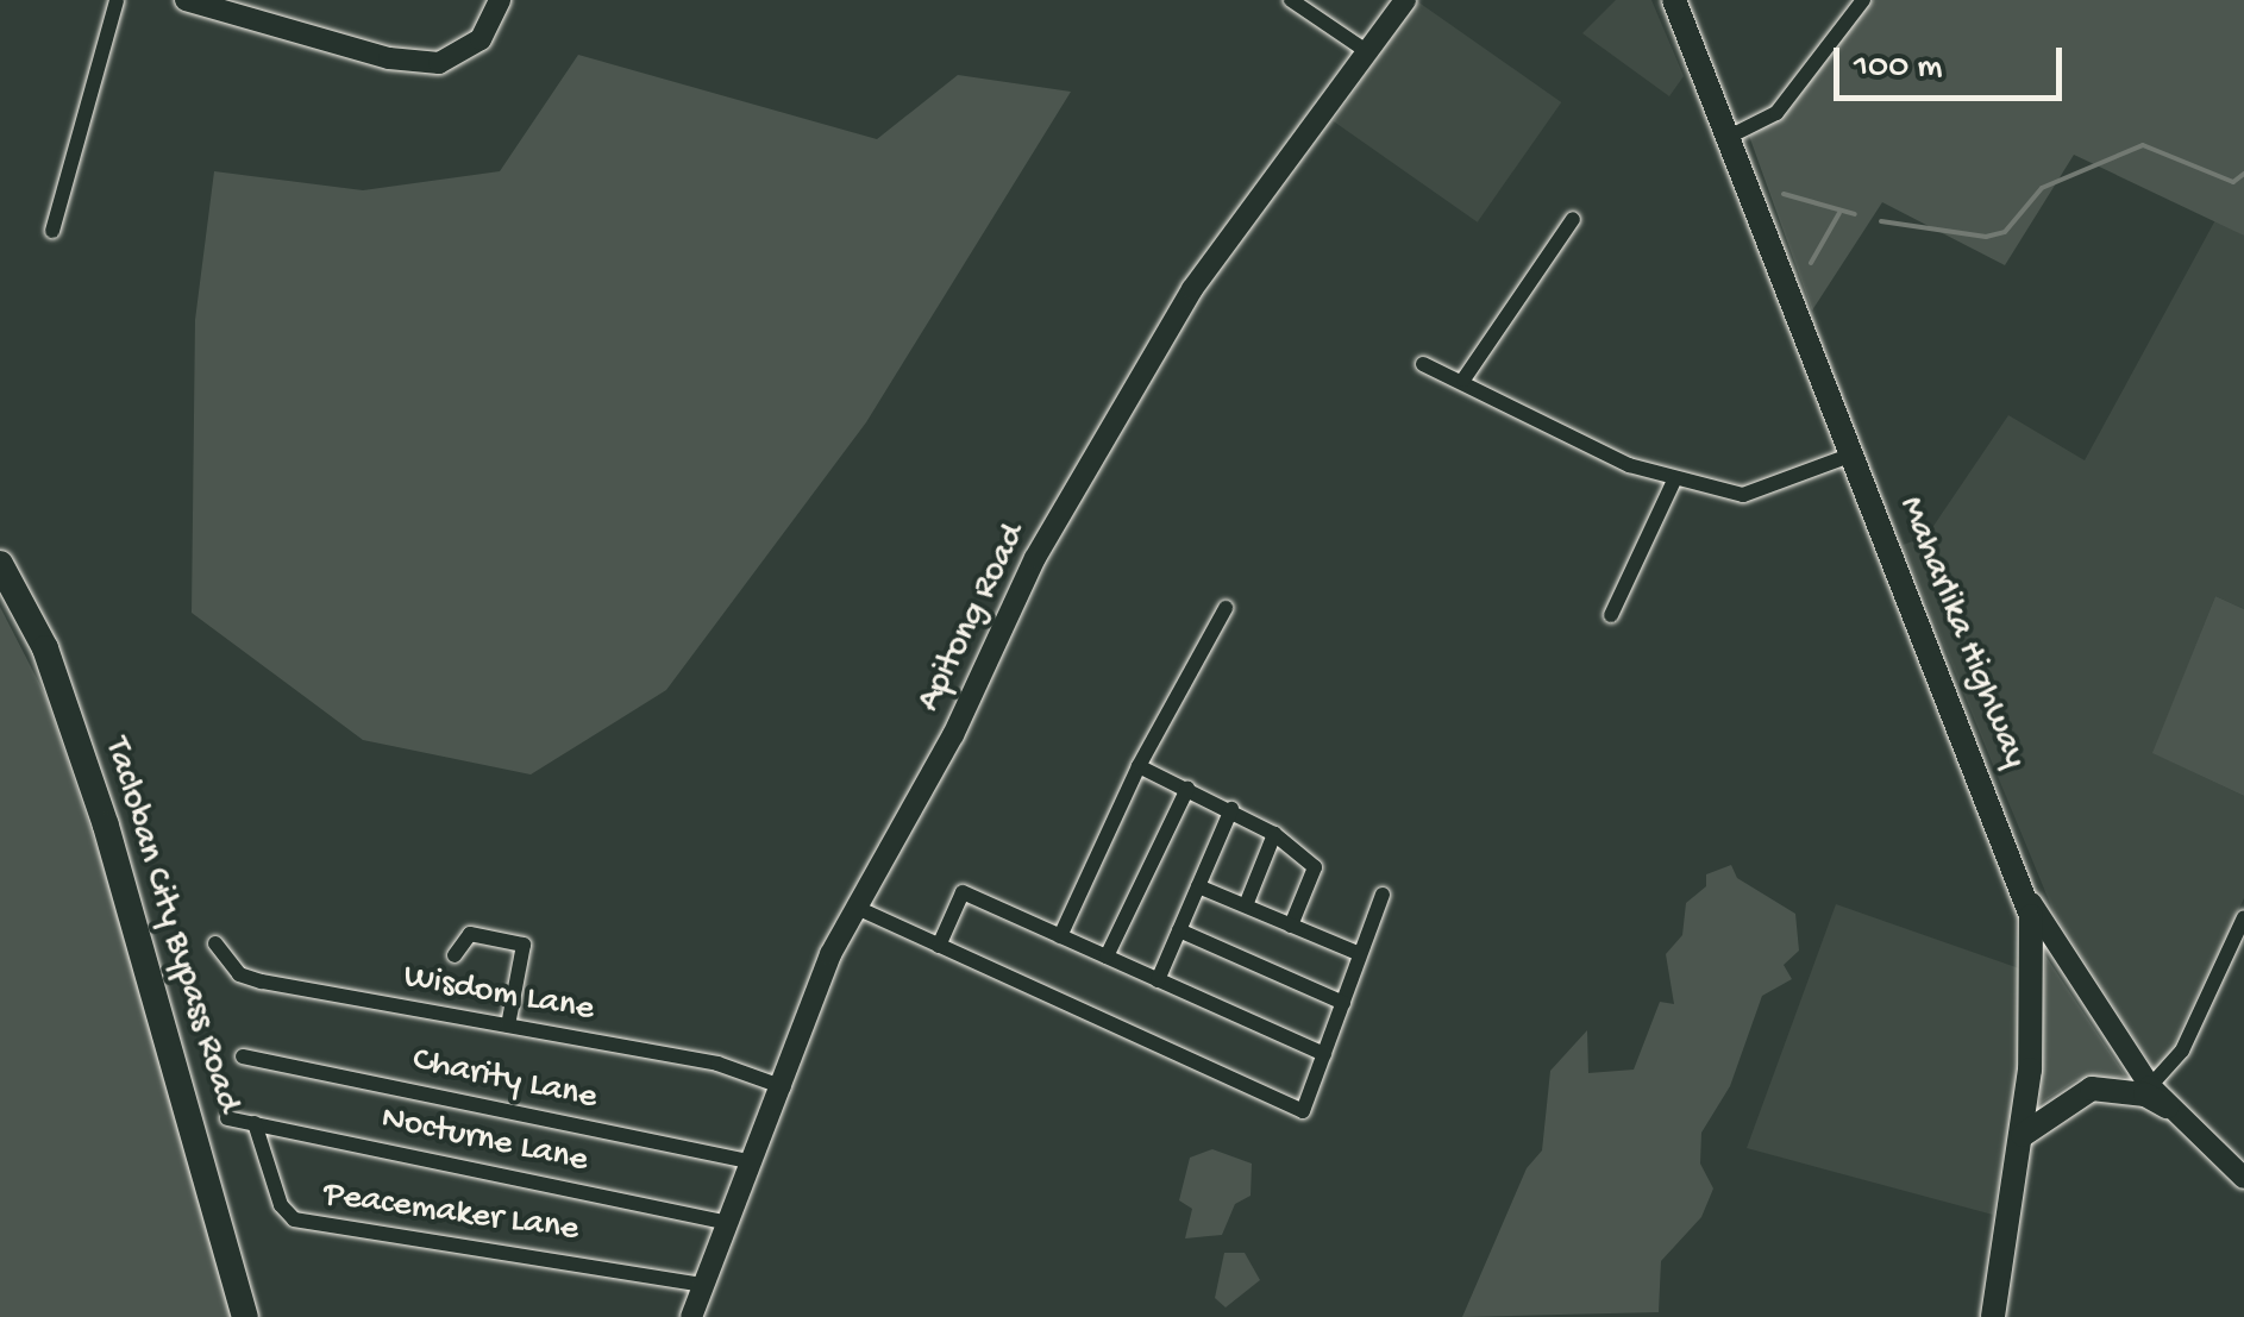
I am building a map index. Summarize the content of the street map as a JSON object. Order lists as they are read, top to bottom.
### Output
{
  "streets": {
    "highway": ["Tacloban City Bypass Road"],
    "main road": ["Maharlika Highway"],
    "street": [
      "Apitong Road",
      "Wisdom Lane",
      "Charity Lane",
      "Nocturne Lane",
      "Peacemaker Lane"
    ]
  },
  "crossings": [
    ["Apitong Road", "Wisdom Lane"],
    ["Apitong Road", "Charity Lane"],
    ["Apitong Road", "Nocturne Lane"],
    ["Apitong Road", "Peacemaker Lane"],
    ["Nocturne Lane", "Peacemaker Lane"]
  ],
  "scale_bar": "100 m"
}
